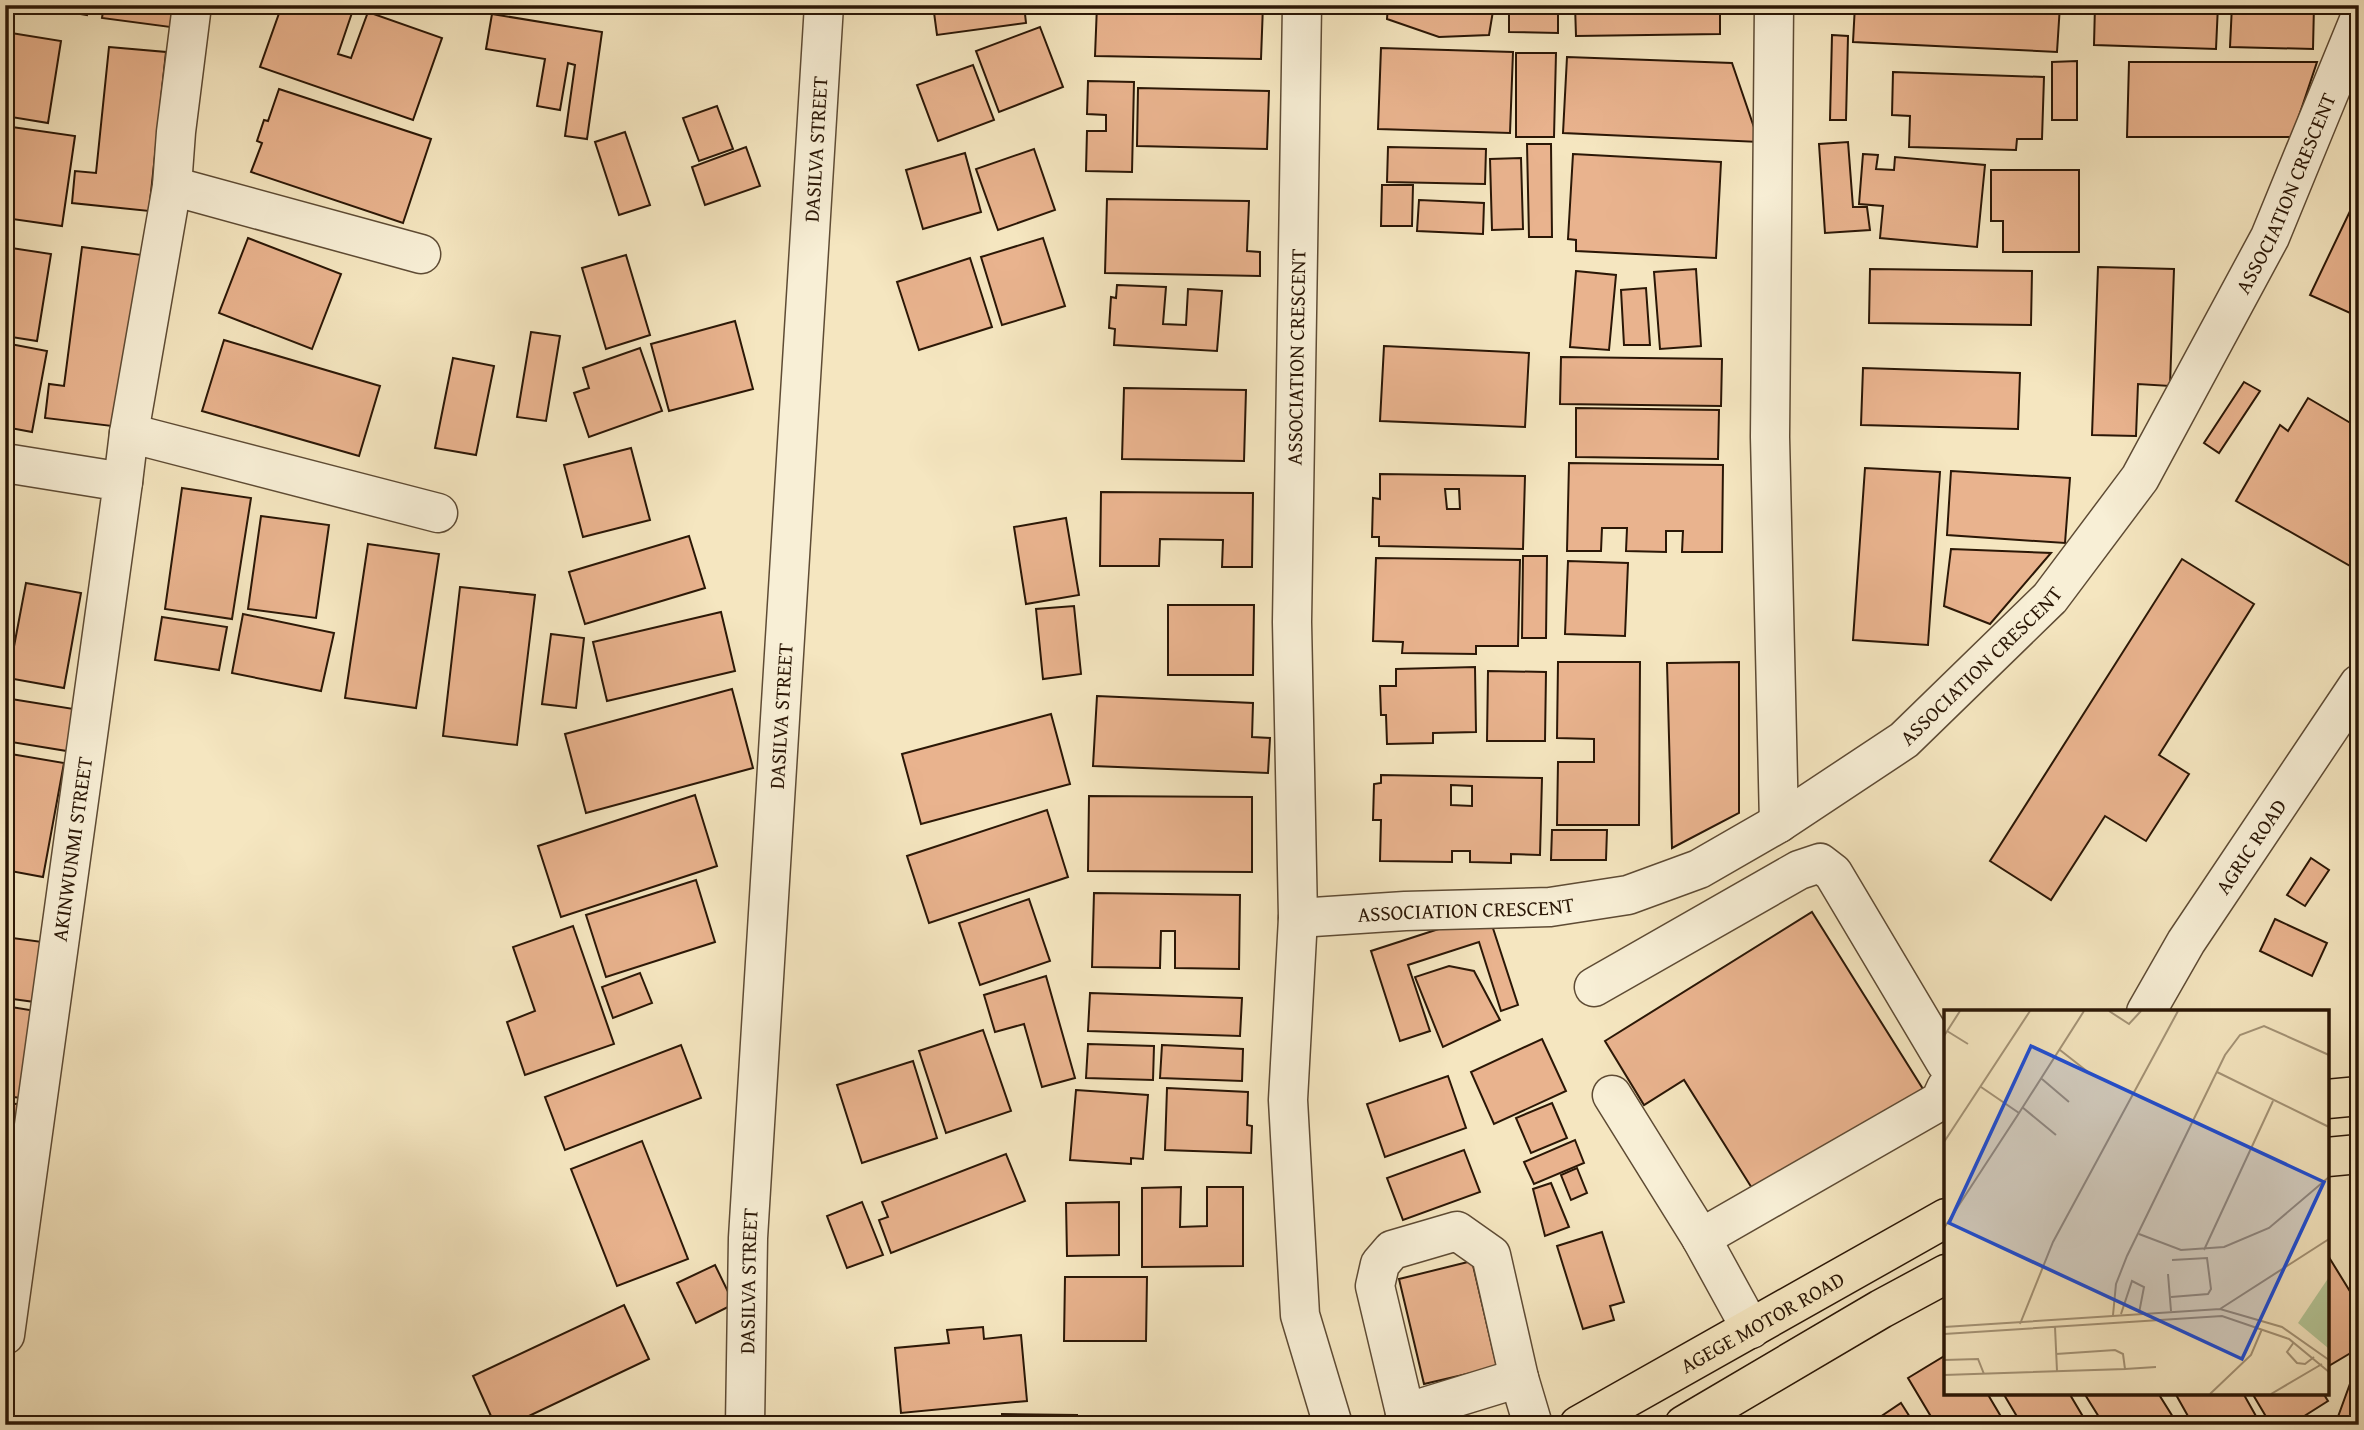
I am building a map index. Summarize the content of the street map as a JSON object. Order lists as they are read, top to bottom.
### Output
{
  "streets": {
    "main road": ["AGEGE MOTOR ROAD"],
    "street": [
      "DASILVA STREET",
      "ASSOCIATION CRESCENT",
      "AGRIC ROAD",
      "AKINWUNMI STREET"
    ]
  }
}
